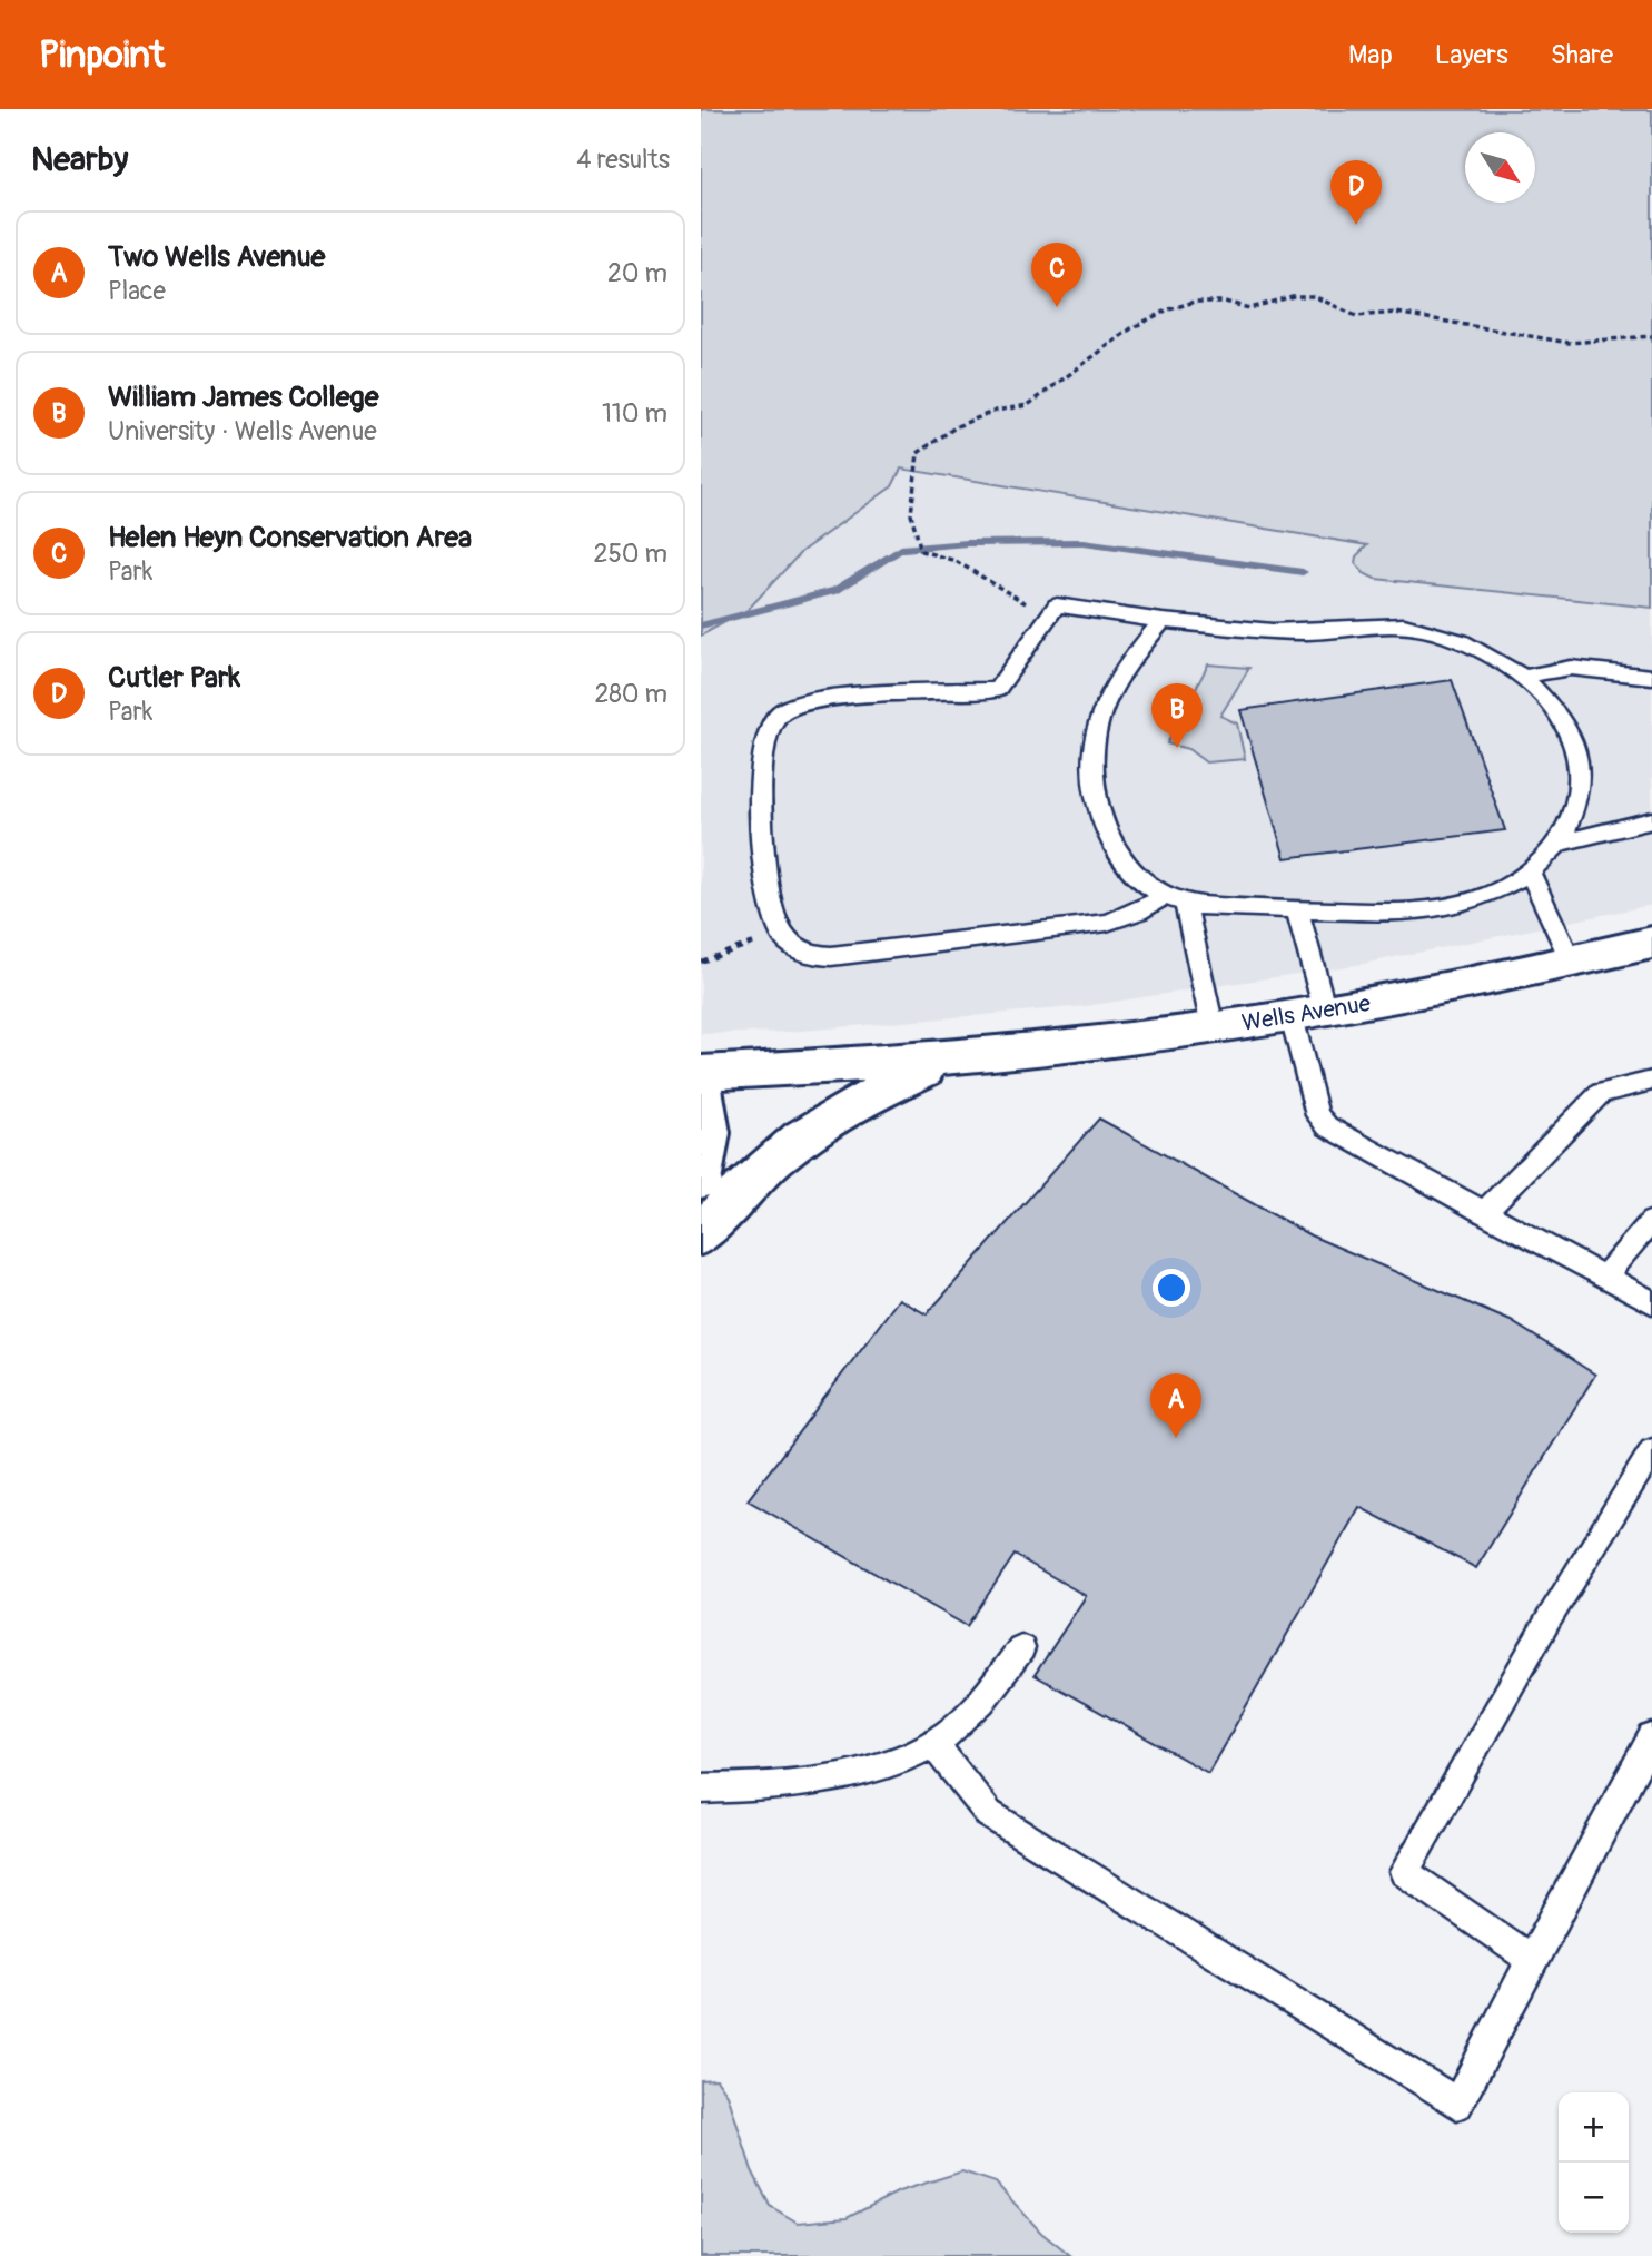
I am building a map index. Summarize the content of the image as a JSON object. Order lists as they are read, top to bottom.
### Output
{
  "streets": {
    "street": ["Wells Avenue"]
  },
  "north": "bottom right",
  "page": {
    "header": "Pinpoint",
    "nav": ["Map", "Layers", "Share"],
    "heading": ["Nearby", "4 results"],
    "pins": [
      "D",
      "C",
      "B",
      "A"
    ],
    "list": [
      {
        "mark": "A",
        "name": "Two Wells Avenue",
        "note": "Place",
        "value": "20 m"
      },
      {
        "mark": "B",
        "name": "William James College",
        "note": "University · Wells Avenue",
        "value": "110 m"
      },
      {
        "mark": "C",
        "name": "Helen Heyn Conservation Area",
        "note": "Park",
        "value": "250 m"
      },
      {
        "mark": "D",
        "name": "Cutler Park",
        "note": "Park",
        "value": "280 m"
      }
    ],
    "map_buttons": ["+", "−"]
  }
}
